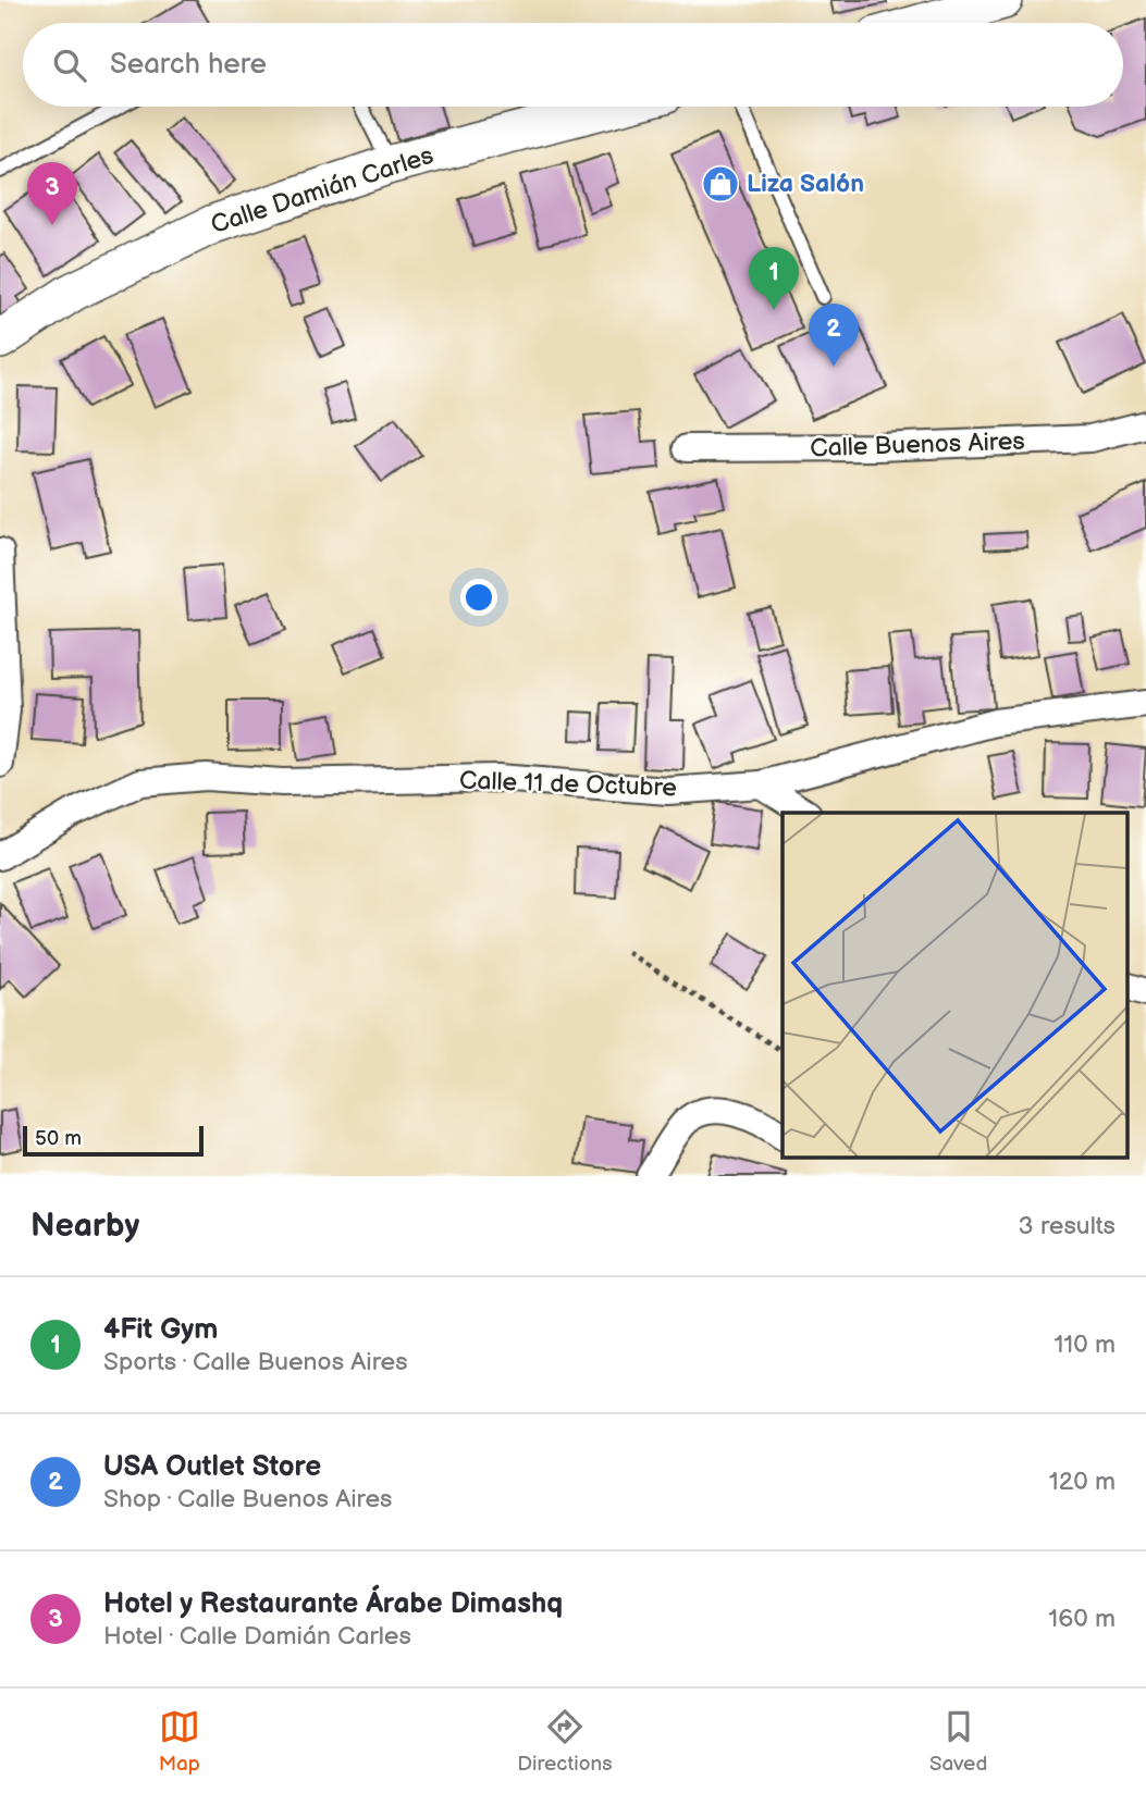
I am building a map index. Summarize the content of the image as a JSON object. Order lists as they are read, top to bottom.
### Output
{
  "streets": {
    "street": ["Calle Damián Carles", "Calle Buenos Aires", "Calle 11 de Octubre"]
  },
  "places": {
    "shop": ["Liza Salón"]
  },
  "scale_bar": "50 m",
  "page": {
    "search": "Search here",
    "pins": ["3", "1", "2"],
    "scale": "50 m",
    "heading": ["Nearby", "3 results"],
    "list": [
      {
        "mark": "1",
        "name": "4Fit Gym",
        "note": "Sports · Calle Buenos Aires",
        "value": "110 m"
      },
      {
        "mark": "2",
        "name": "USA Outlet Store",
        "note": "Shop · Calle Buenos Aires",
        "value": "120 m"
      },
      {
        "mark": "3",
        "name": "Hotel y Restaurante Árabe Dimashq",
        "note": "Hotel · Calle Damián Carles",
        "value": "160 m"
      }
    ],
    "nav": ["Map", "Directions", "Saved"]
  }
}
